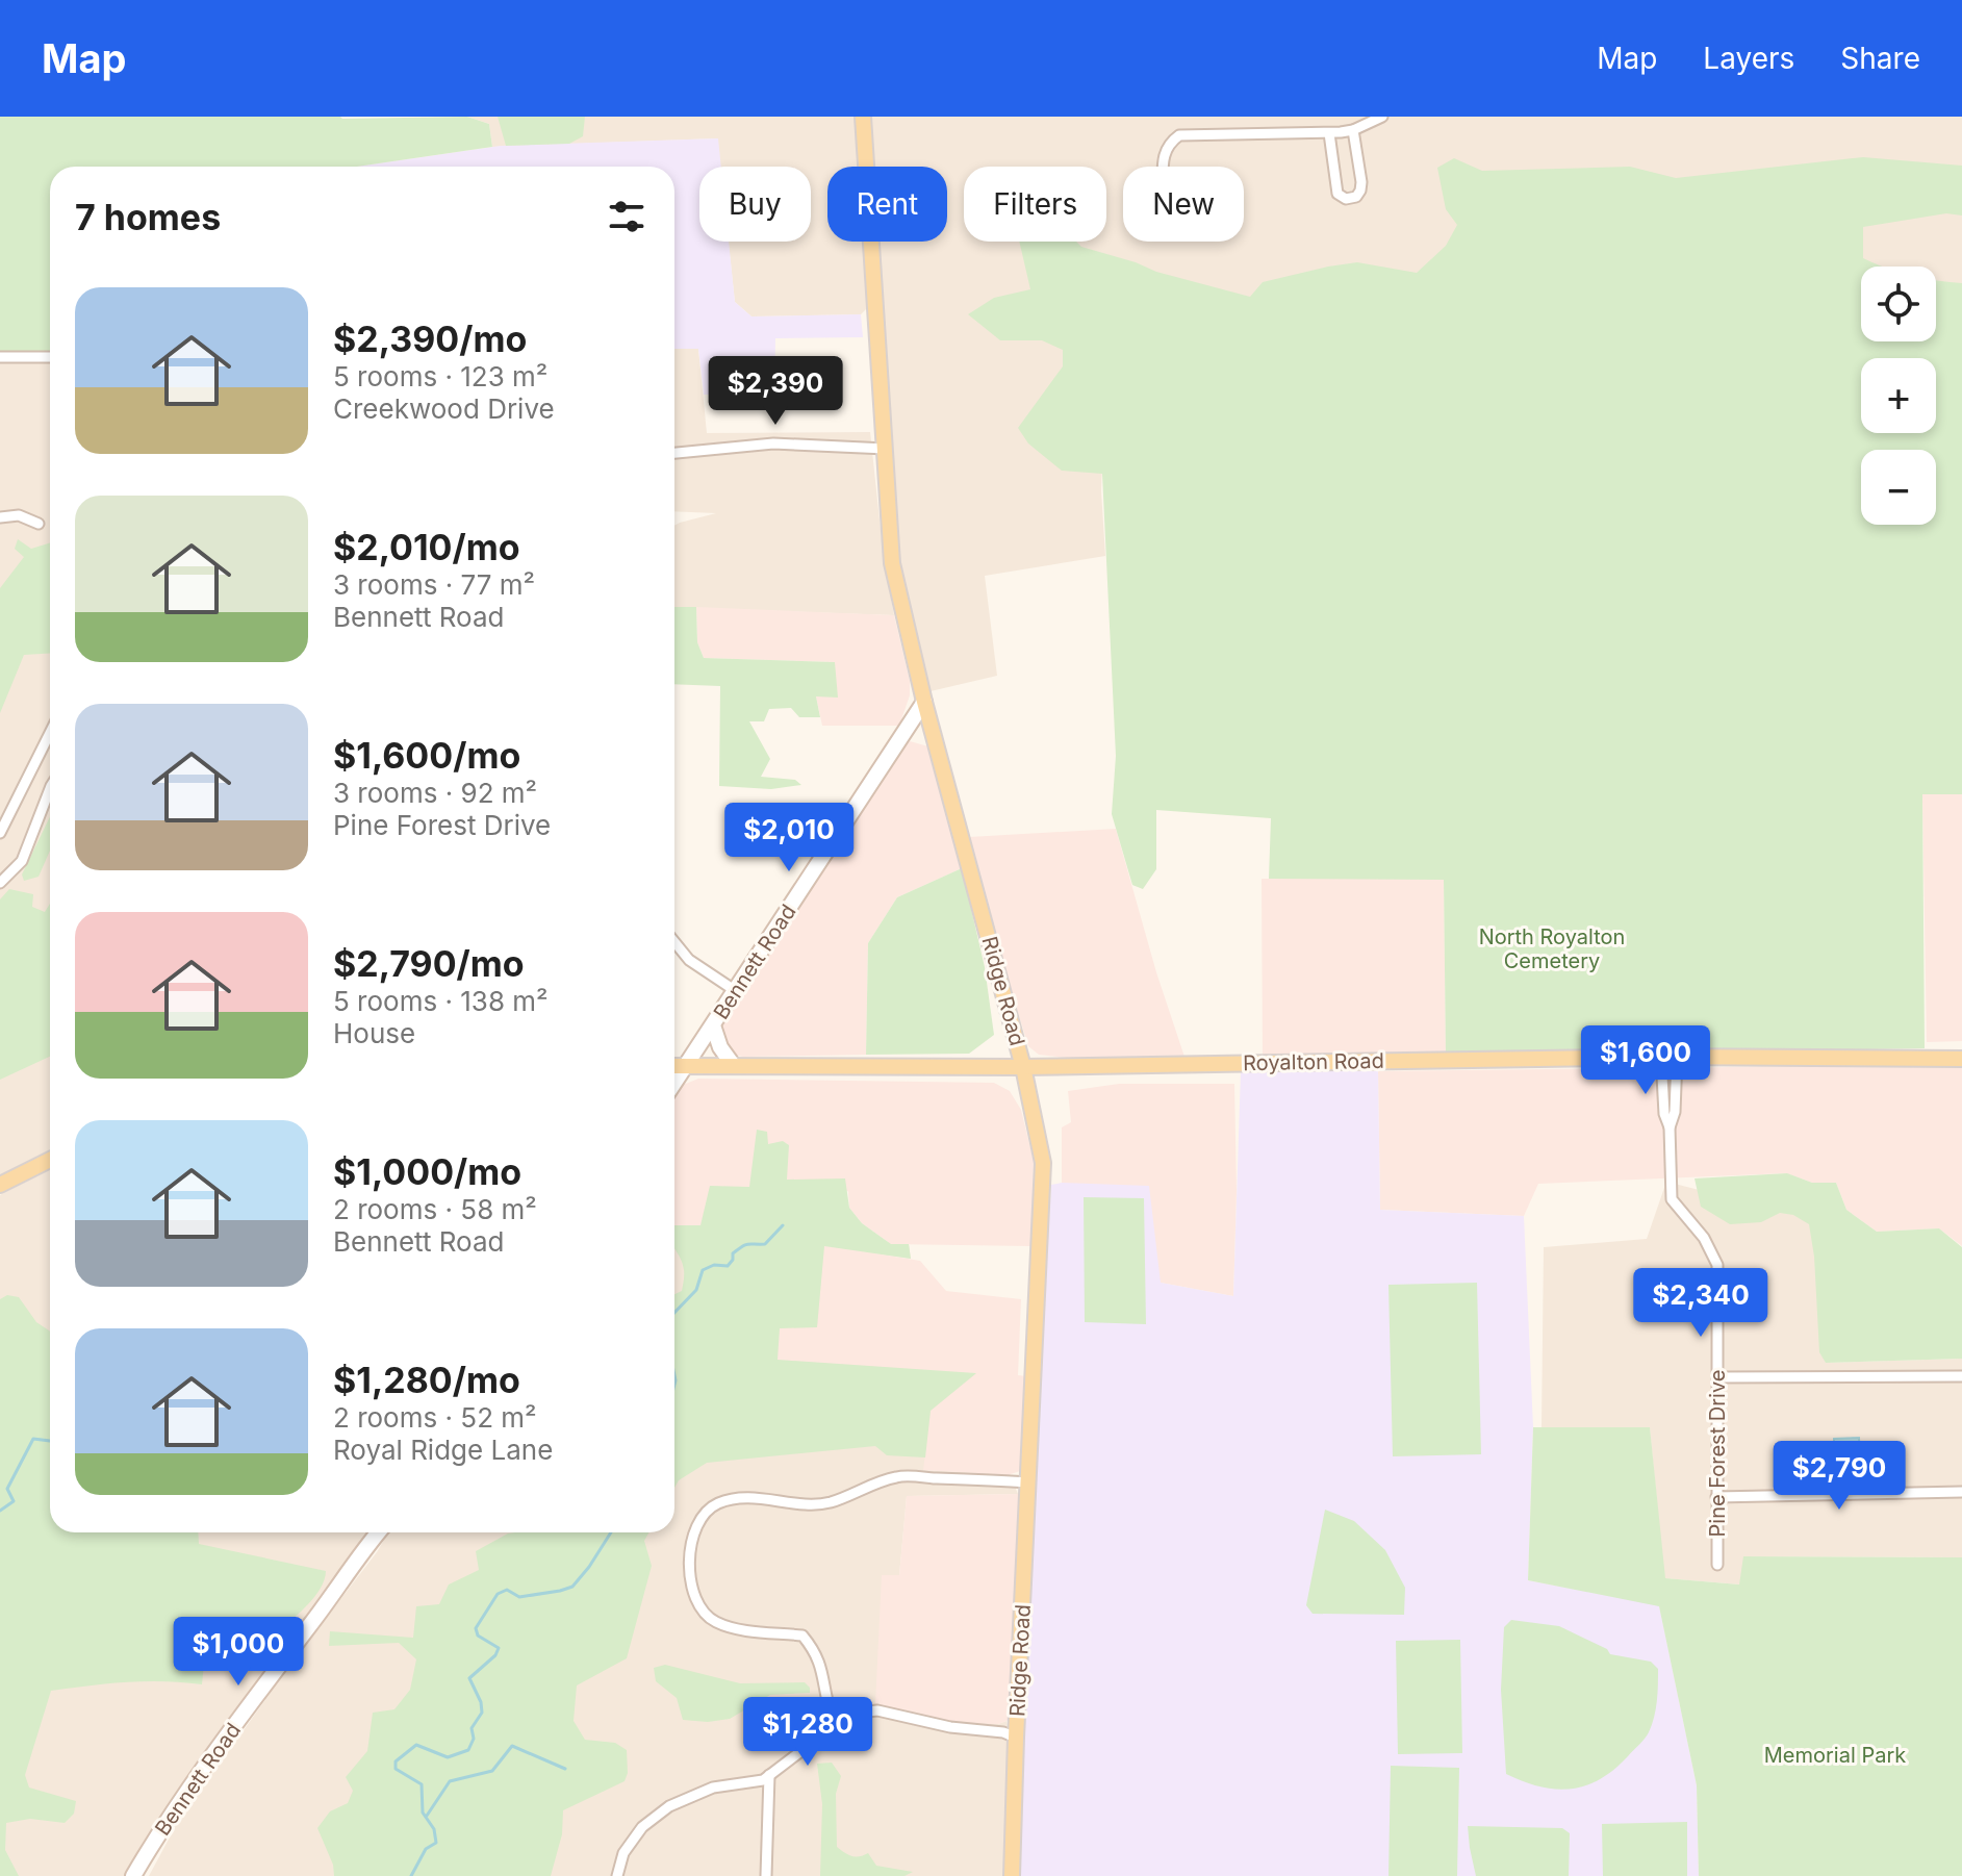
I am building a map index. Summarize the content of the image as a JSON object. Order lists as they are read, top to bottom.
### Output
{
  "streets": {
    "main road": ["Ridge Road", "Royalton Road"],
    "street": ["Bennett Road", "Pine Forest Drive"]
  },
  "crossings": [
    ["Bennett Road", "Ridge Road"],
    ["Bennett Road", "Royalton Road"],
    ["Ridge Road", "Royalton Road"],
    ["Royalton Road", "Pine Forest Drive"]
  ],
  "parks": ["North Royalton Cemetery", "Memorial Park"],
  "page": {
    "header": "Map",
    "nav": ["Map", "Layers", "Share"],
    "chip": [
      "Buy",
      "Rent",
      "Filters",
      "New"
    ],
    "heading": "7 homes",
    "map_buttons": ["+", "−"],
    "list": [
      {
        "name": "$2,390/mo",
        "note": "5 rooms · 123 m² · Creekwood Drive"
      },
      {
        "name": "$2,010/mo",
        "note": "3 rooms · 77 m² · Bennett Road"
      },
      {
        "name": "$1,600/mo",
        "note": "3 rooms · 92 m² · Pine Forest Drive"
      },
      {
        "name": "$2,790/mo",
        "note": "5 rooms · 138 m² · House"
      },
      {
        "name": "$1,000/mo",
        "note": "2 rooms · 58 m² · Bennett Road"
      },
      {
        "name": "$1,280/mo",
        "note": "2 rooms · 52 m² · Royal Ridge Lane"
      }
    ],
    "price": [
      "$2,390",
      "$2,010",
      "$1,600",
      "$2,340",
      "$2,790",
      "$1,000",
      "$1,280"
    ]
  }
}
